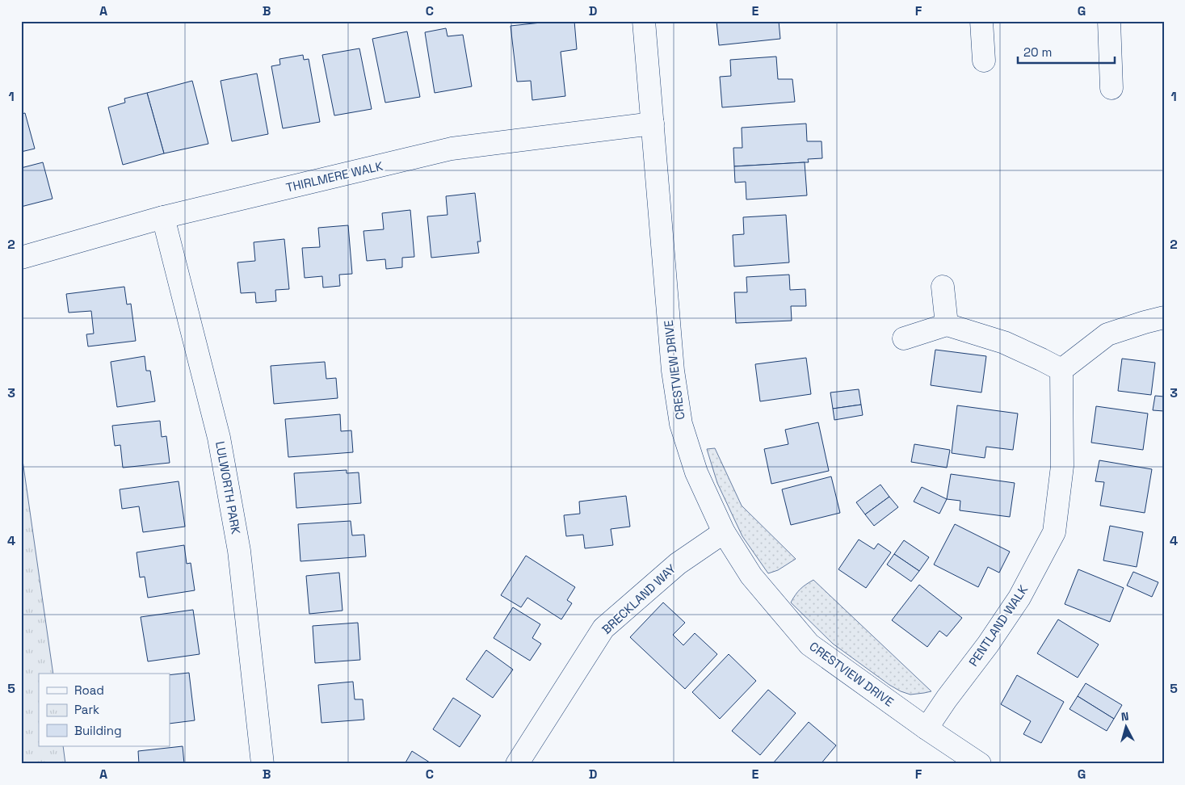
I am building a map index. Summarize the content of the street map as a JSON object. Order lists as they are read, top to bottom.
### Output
{
  "streets": {
    "street": [
      "THIRLMERE WALK",
      "CRESTVIEW DRIVE",
      "LULWORTH PARK",
      "BRECKLAND WAY",
      "PENTLAND WALK"
    ]
  },
  "crossings": [
    ["THIRLMERE WALK", "CRESTVIEW DRIVE"],
    ["THIRLMERE WALK", "LULWORTH PARK"],
    ["CRESTVIEW DRIVE", "BRECKLAND WAY"],
    ["CRESTVIEW DRIVE", "PENTLAND WALK"]
  ],
  "legend": ["Road", "Park", "Building"],
  "scale_bar": "20 m",
  "north": "top",
  "grid": {
    "columns": [
      "A",
      "B",
      "C",
      "D",
      "E",
      "F",
      "G"
    ],
    "rows": [
      "1",
      "2",
      "3",
      "4",
      "5"
    ]
  }
}
